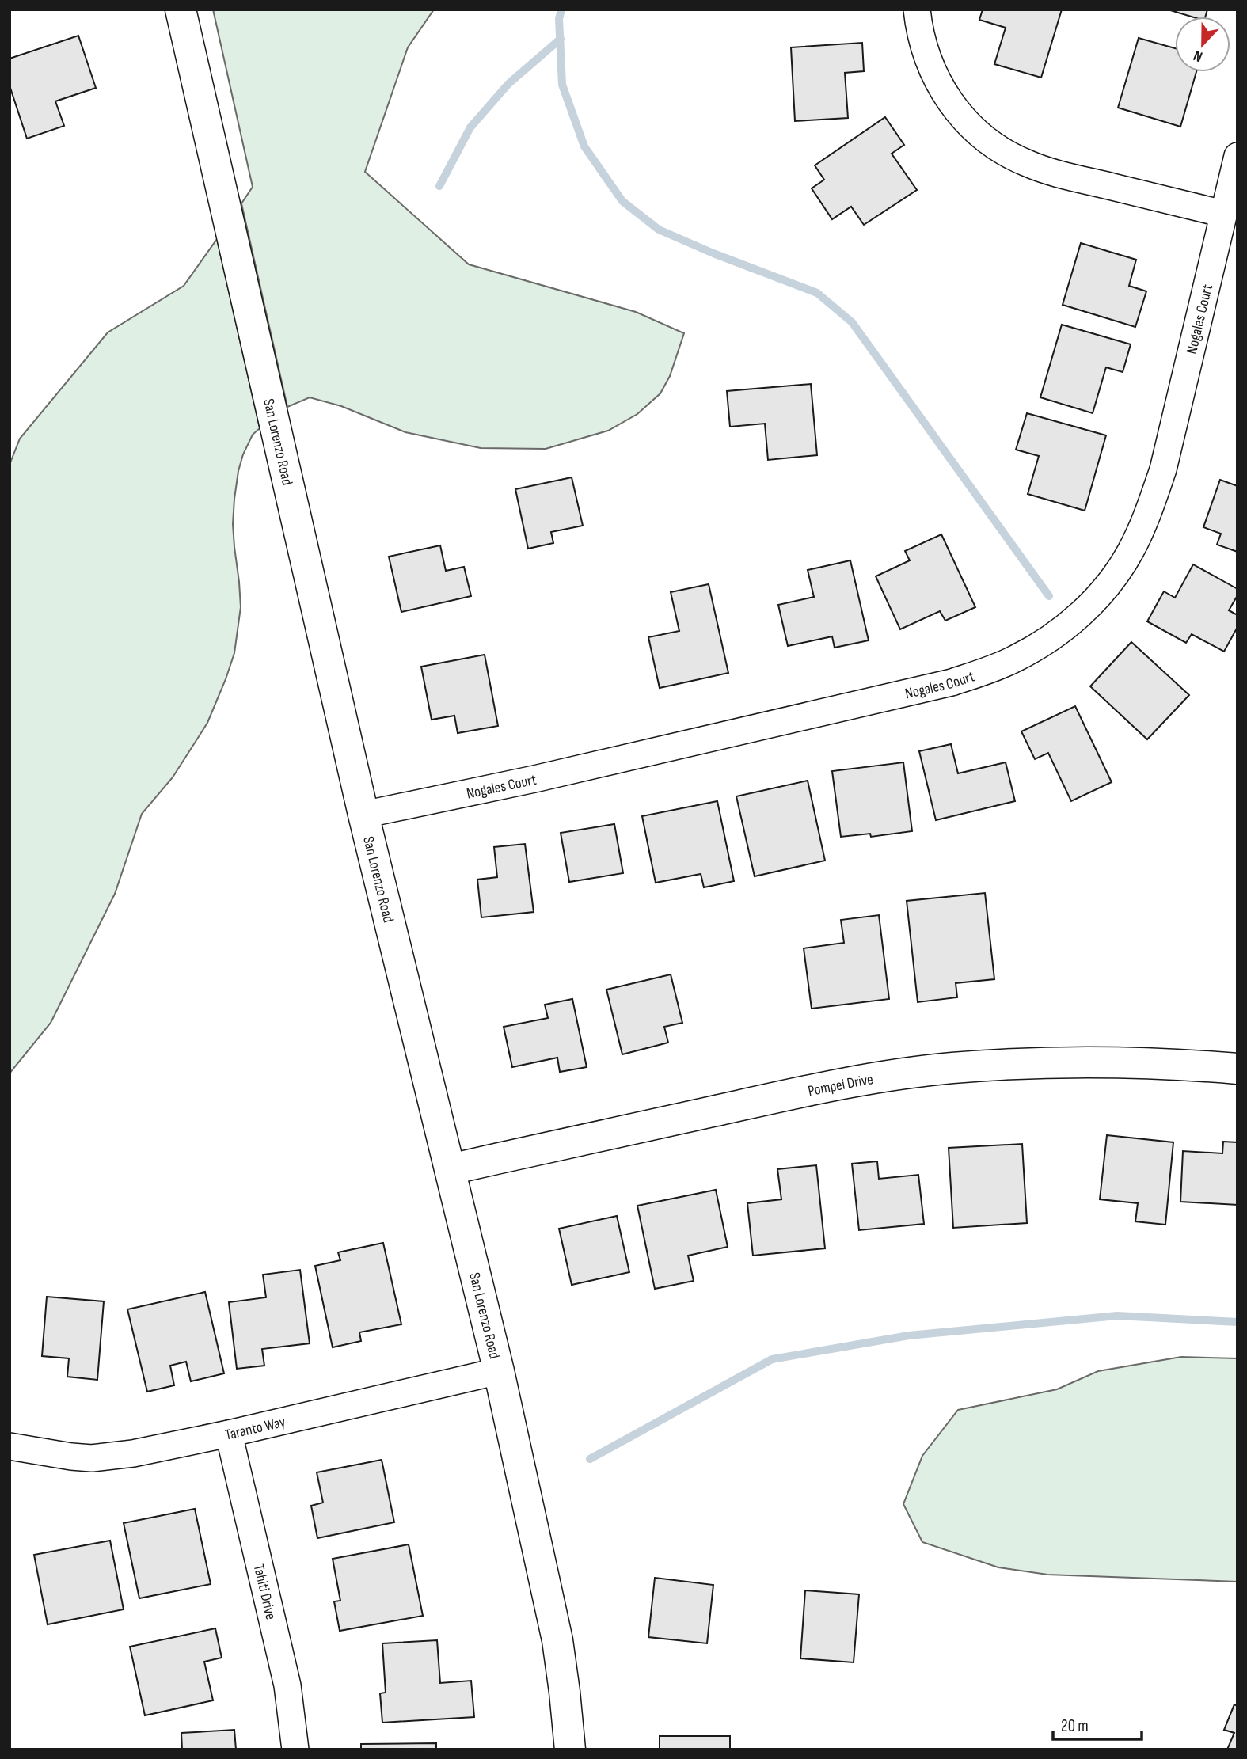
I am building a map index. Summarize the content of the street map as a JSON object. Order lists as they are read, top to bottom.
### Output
{
  "streets": {
    "street": [
      "Nogales Court",
      "San Lorenzo Road",
      "Pompei Drive",
      "Taranto Way",
      "Tahiti Drive"
    ]
  },
  "crossings": [
    ["Nogales Court", "San Lorenzo Road"],
    ["San Lorenzo Road", "Pompei Drive"],
    ["San Lorenzo Road", "Taranto Way"],
    ["Taranto Way", "Tahiti Drive"]
  ],
  "scale_bar": "20 m",
  "north": "bottom"
}
